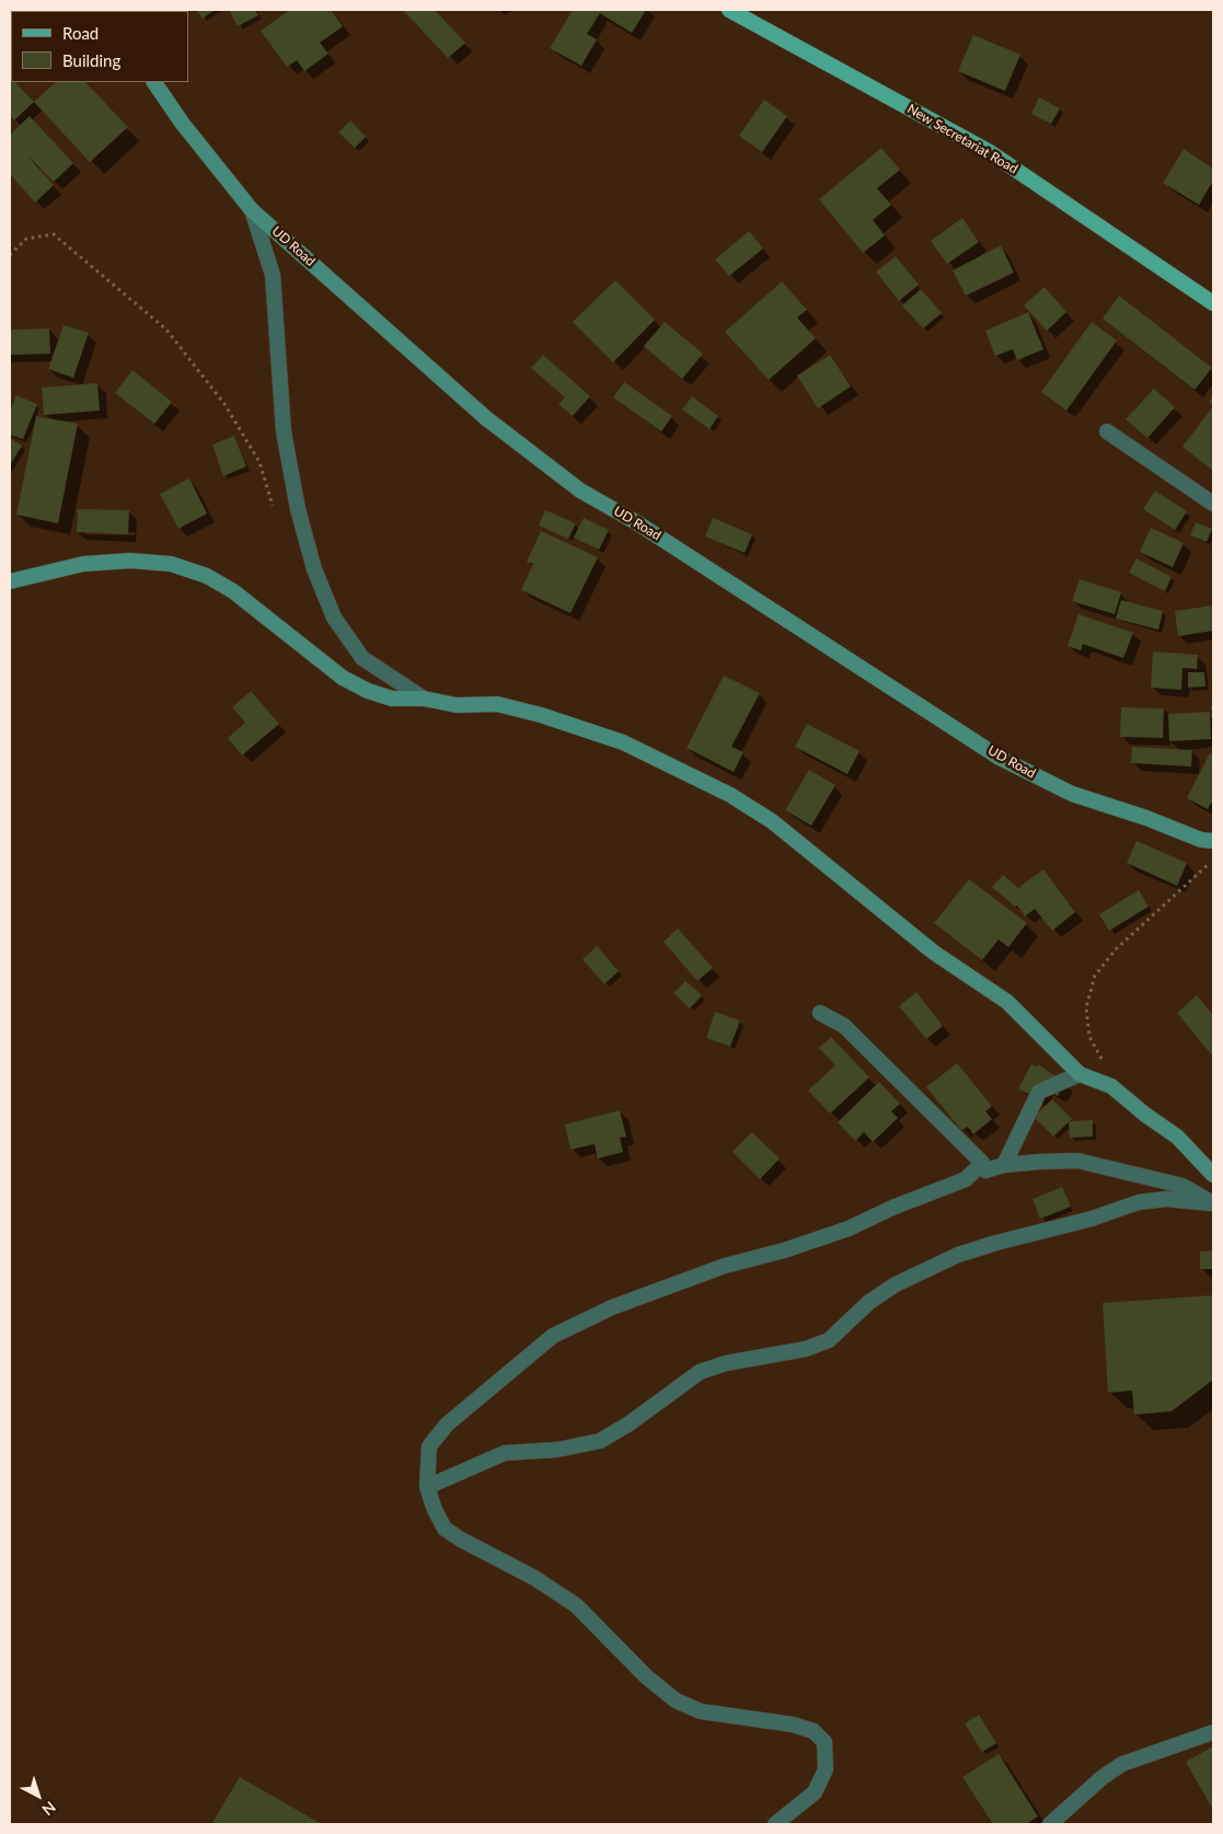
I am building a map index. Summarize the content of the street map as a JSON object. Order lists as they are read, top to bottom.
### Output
{
  "streets": {
    "main road": ["New Secretariat Road", "UD Road"]
  },
  "legend": ["Road", "Building"],
  "north": "bottom right"
}
